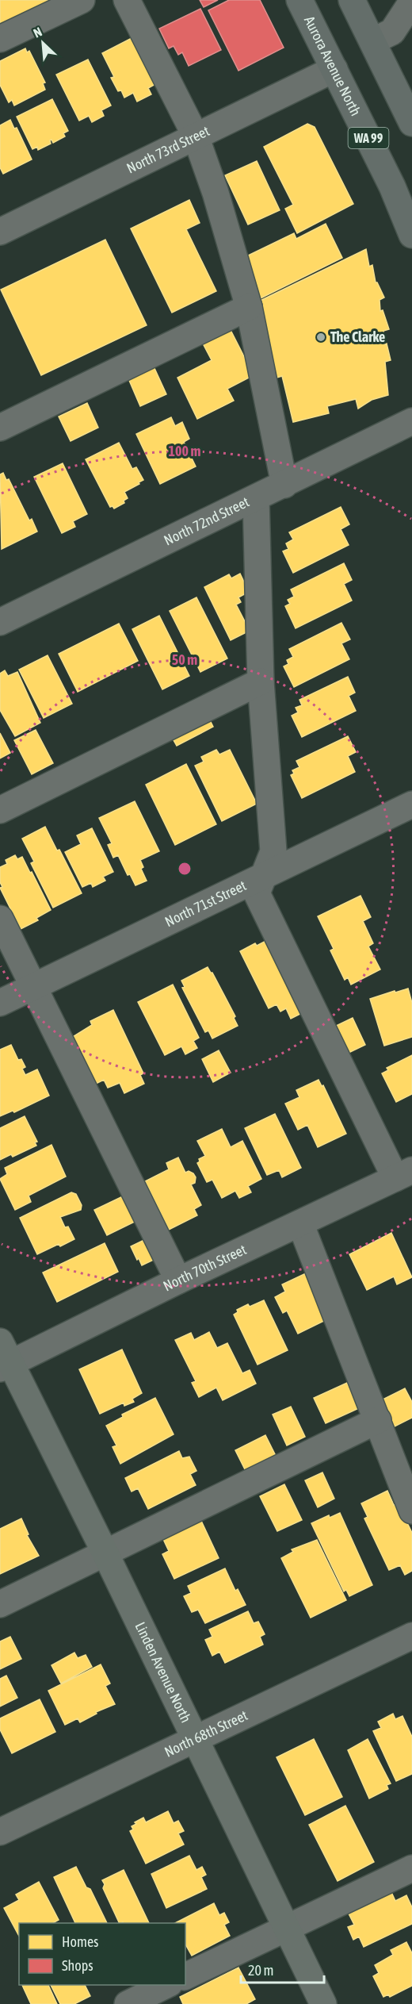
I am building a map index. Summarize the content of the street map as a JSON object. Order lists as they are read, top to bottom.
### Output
{
  "streets": {
    "highway": ["Aurora Avenue North", "WA 99"],
    "main road": ["Linden Avenue North"],
    "street": [
      "North 73rd Street",
      "North 72nd Street",
      "North 71st Street",
      "North 70th Street",
      "North 68th Street"
    ]
  },
  "crossings": [
    ["Aurora Avenue North", "North 73rd Street"],
    ["North 70th Street", "Linden Avenue North"],
    ["Linden Avenue North", "North 68th Street"]
  ],
  "places": ["The Clarke"],
  "legend": ["Homes", "Shops"],
  "scale_bar": "20 m",
  "north": "top left",
  "rings": ["100 m", "50 m"]
}
